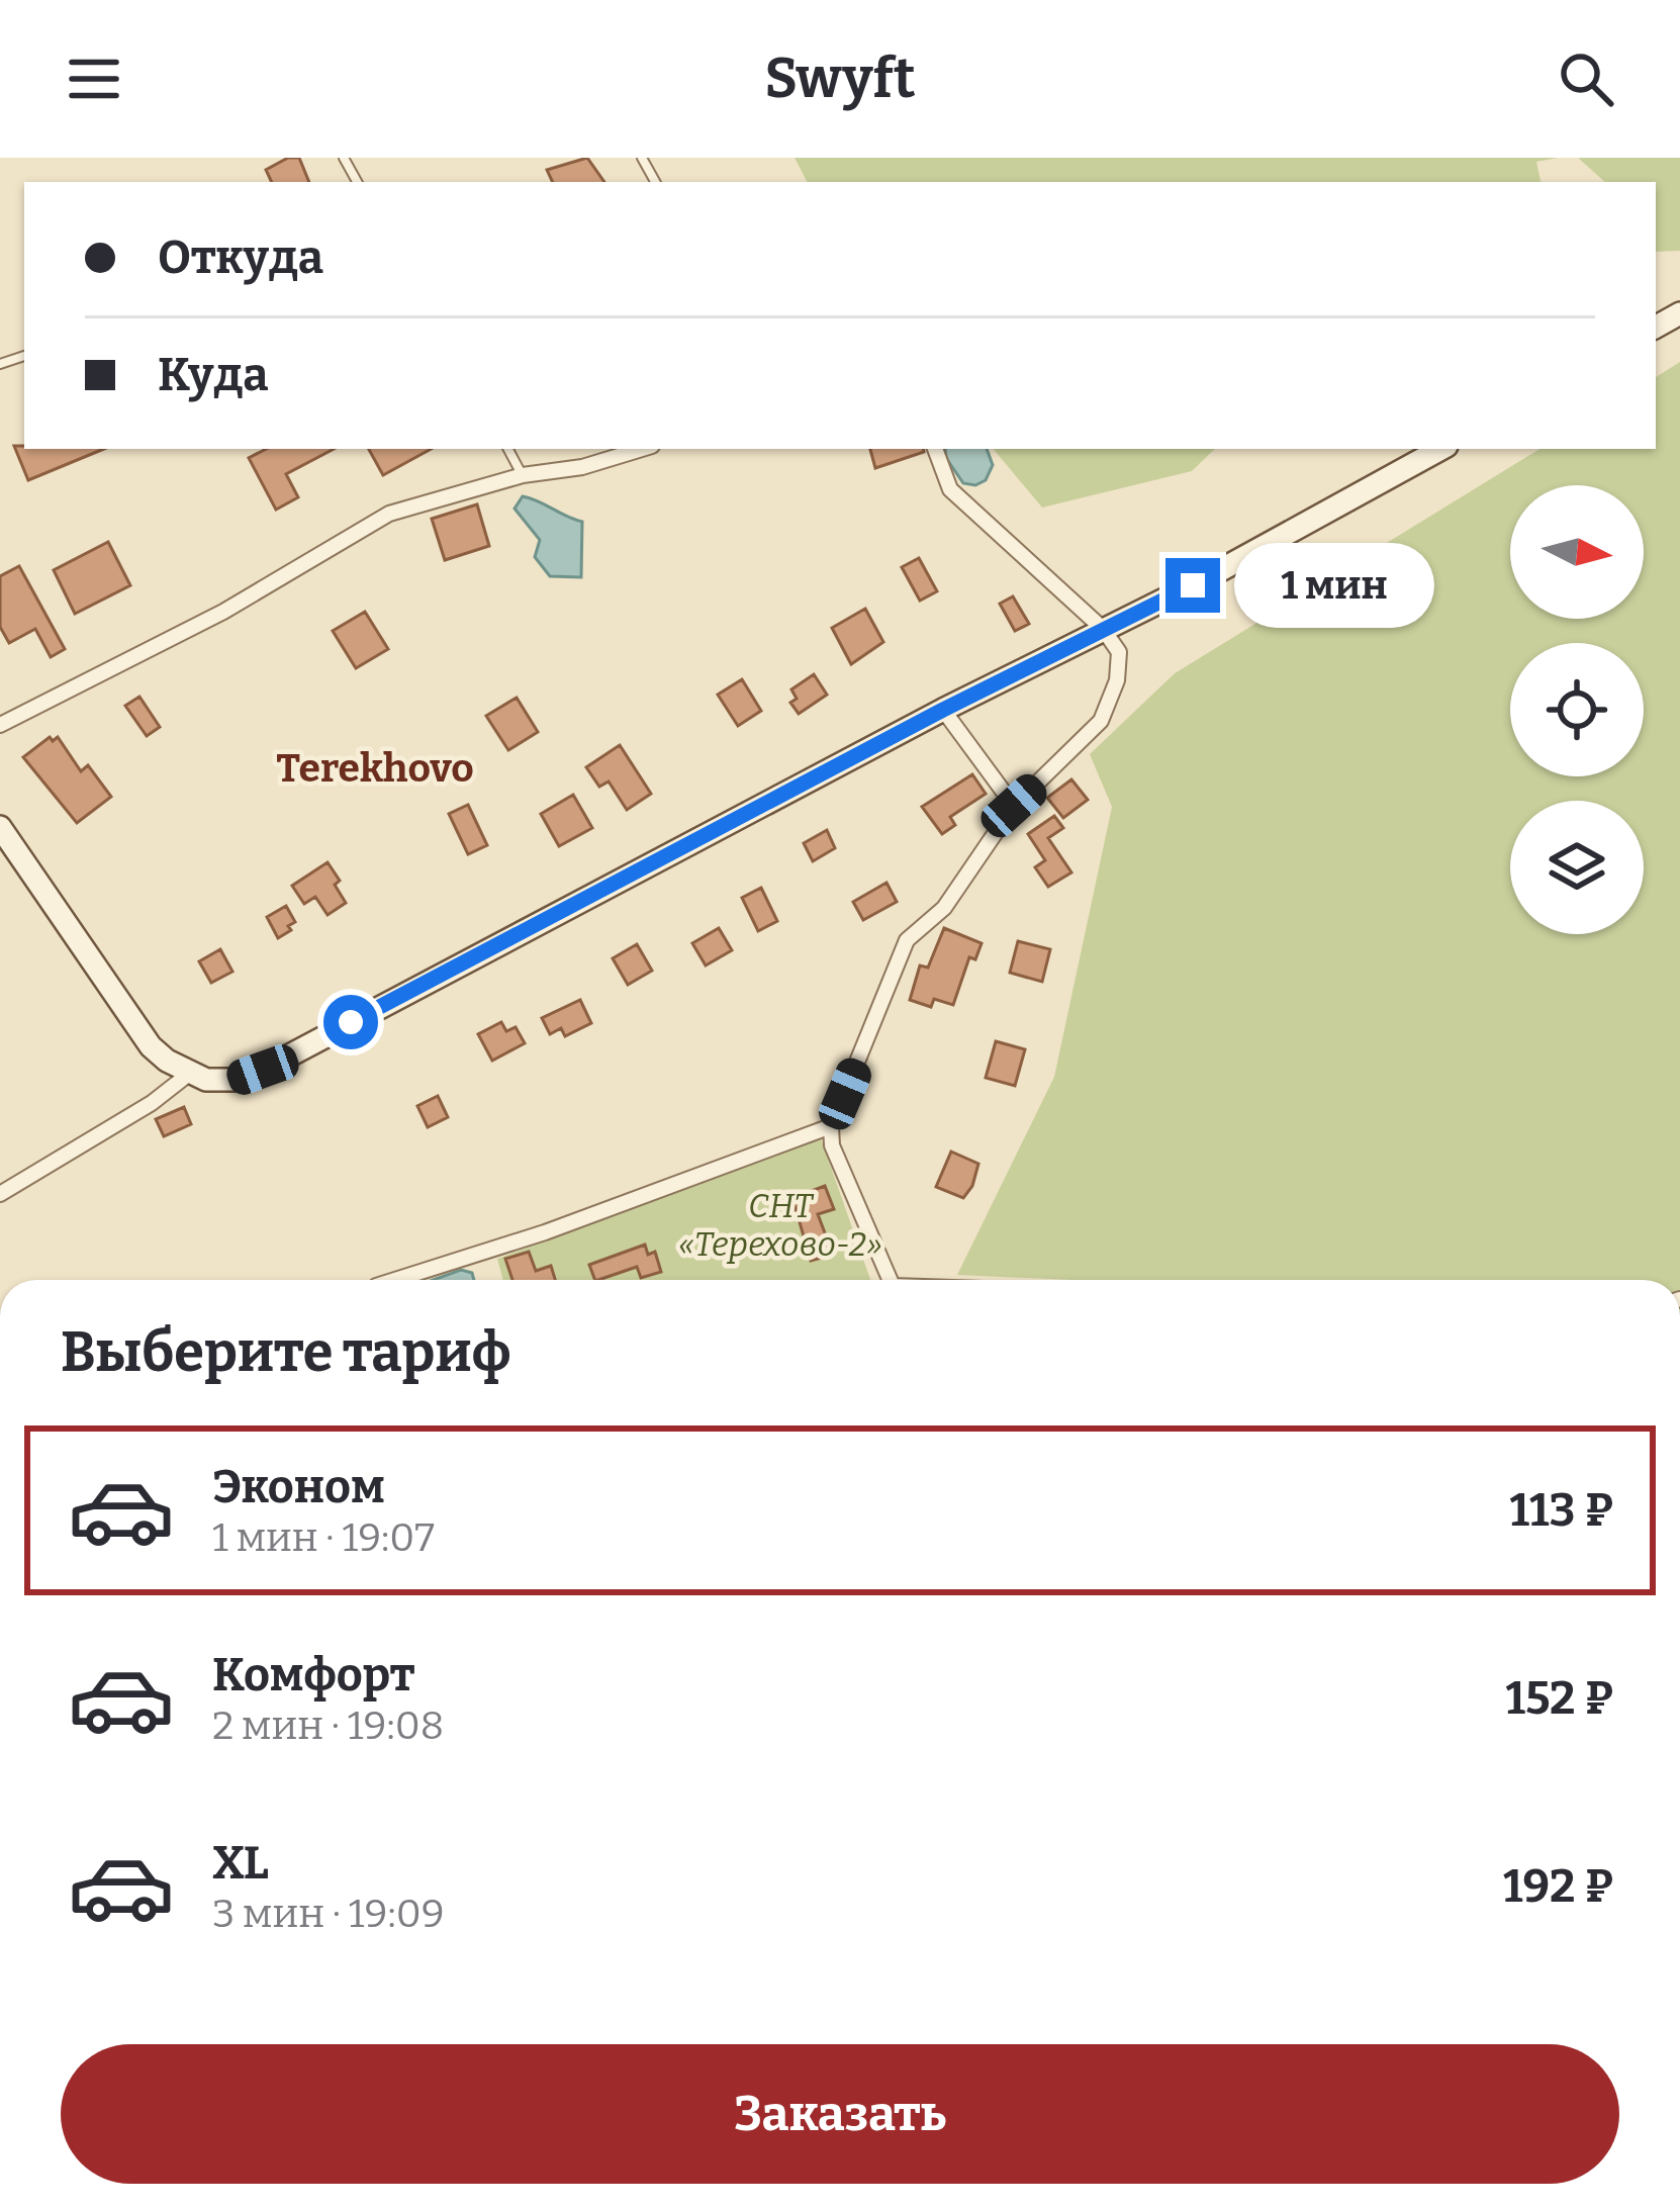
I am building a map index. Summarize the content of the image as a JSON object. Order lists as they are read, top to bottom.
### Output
{
  "districts": ["Terekhovo"],
  "parks": ["СНТ «Терехово-2»"],
  "north": "right",
  "page": {
    "header": "Swyft",
    "banner": ["Откуда", "Куда"],
    "bubble": "1 мин",
    "heading": "Выберите тариф",
    "list": [
      {
        "name": "Эконом",
        "note": "1 мин · 19:07",
        "value": "113 ₽"
      },
      {
        "name": "Комфорт",
        "note": "2 мин · 19:08",
        "value": "152 ₽"
      },
      {
        "name": "XL",
        "note": "3 мин · 19:09",
        "value": "192 ₽"
      }
    ],
    "buttons": "Заказать"
  }
}
